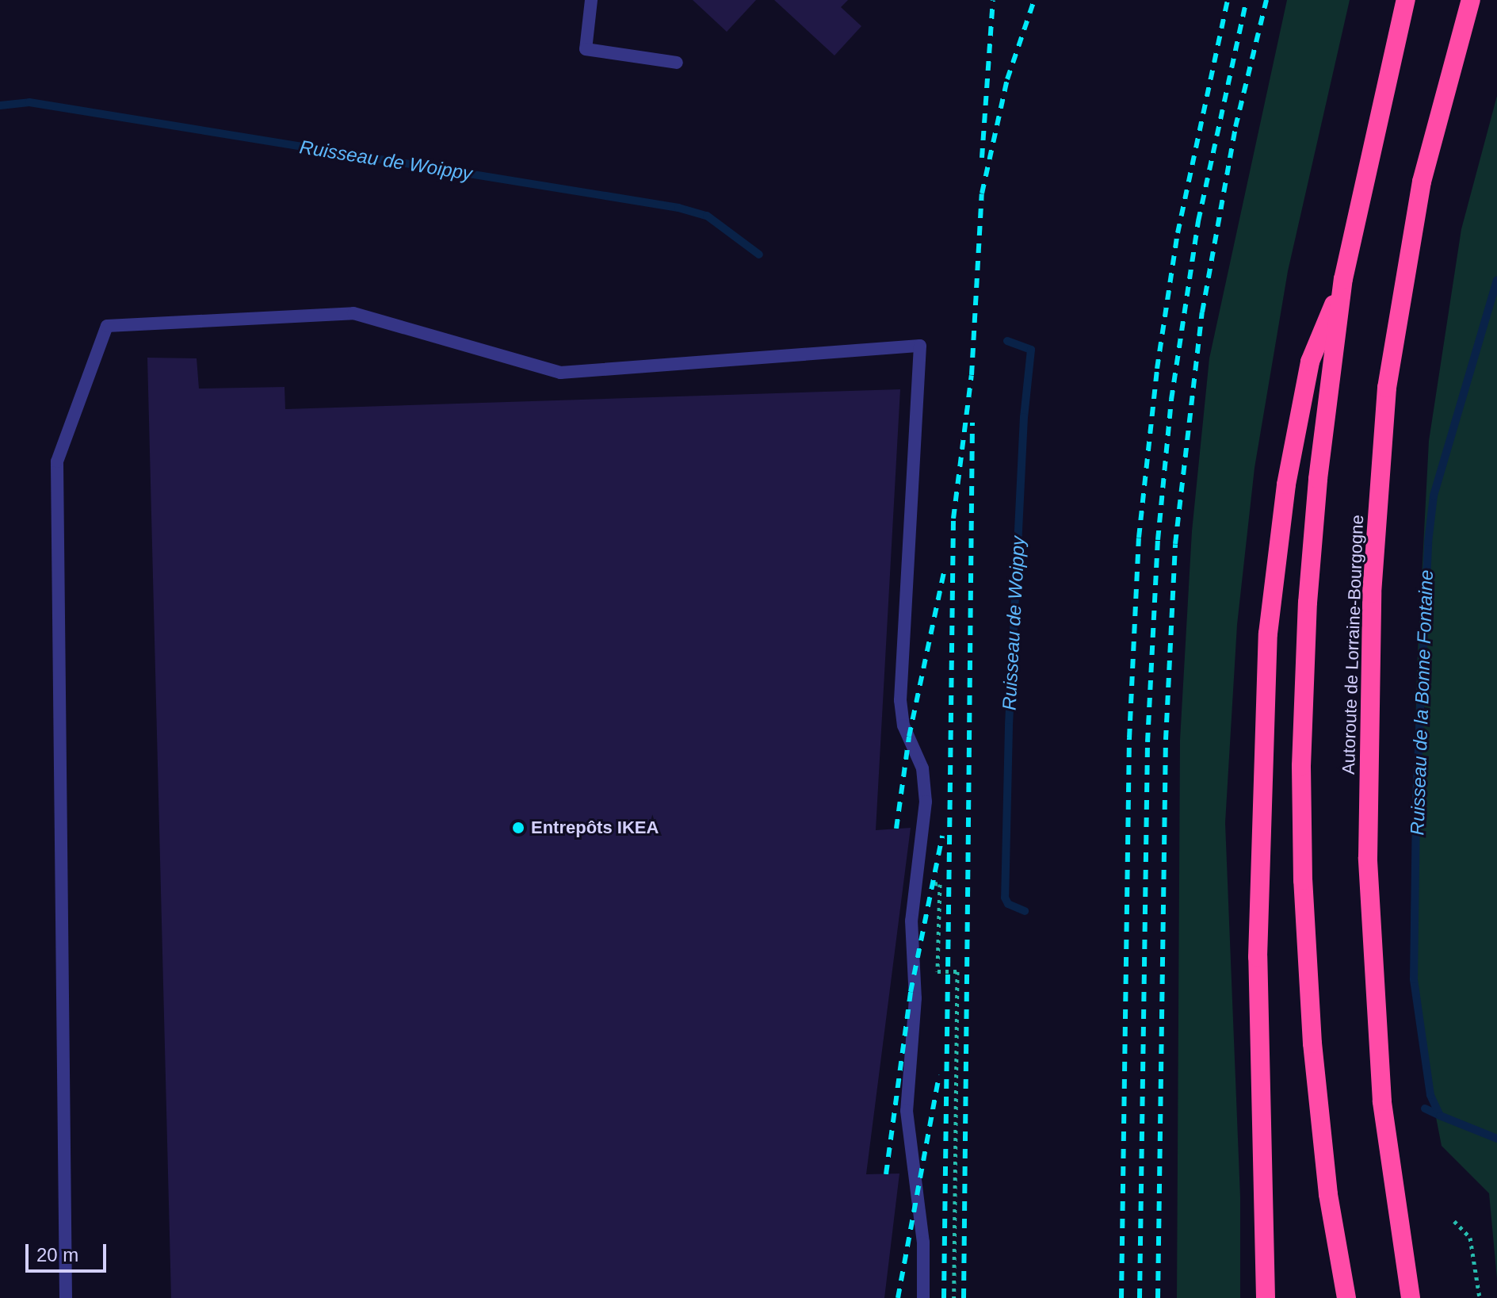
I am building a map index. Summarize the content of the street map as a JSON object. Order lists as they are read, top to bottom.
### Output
{
  "streets": {
    "highway": ["Autoroute de Lorraine-Bourgogne"]
  },
  "water": ["Ruisseau de Woippy", "Ruisseau de la Bonne Fontaine"],
  "places": ["Entrepôts IKEA"],
  "scale_bar": "20 m"
}
